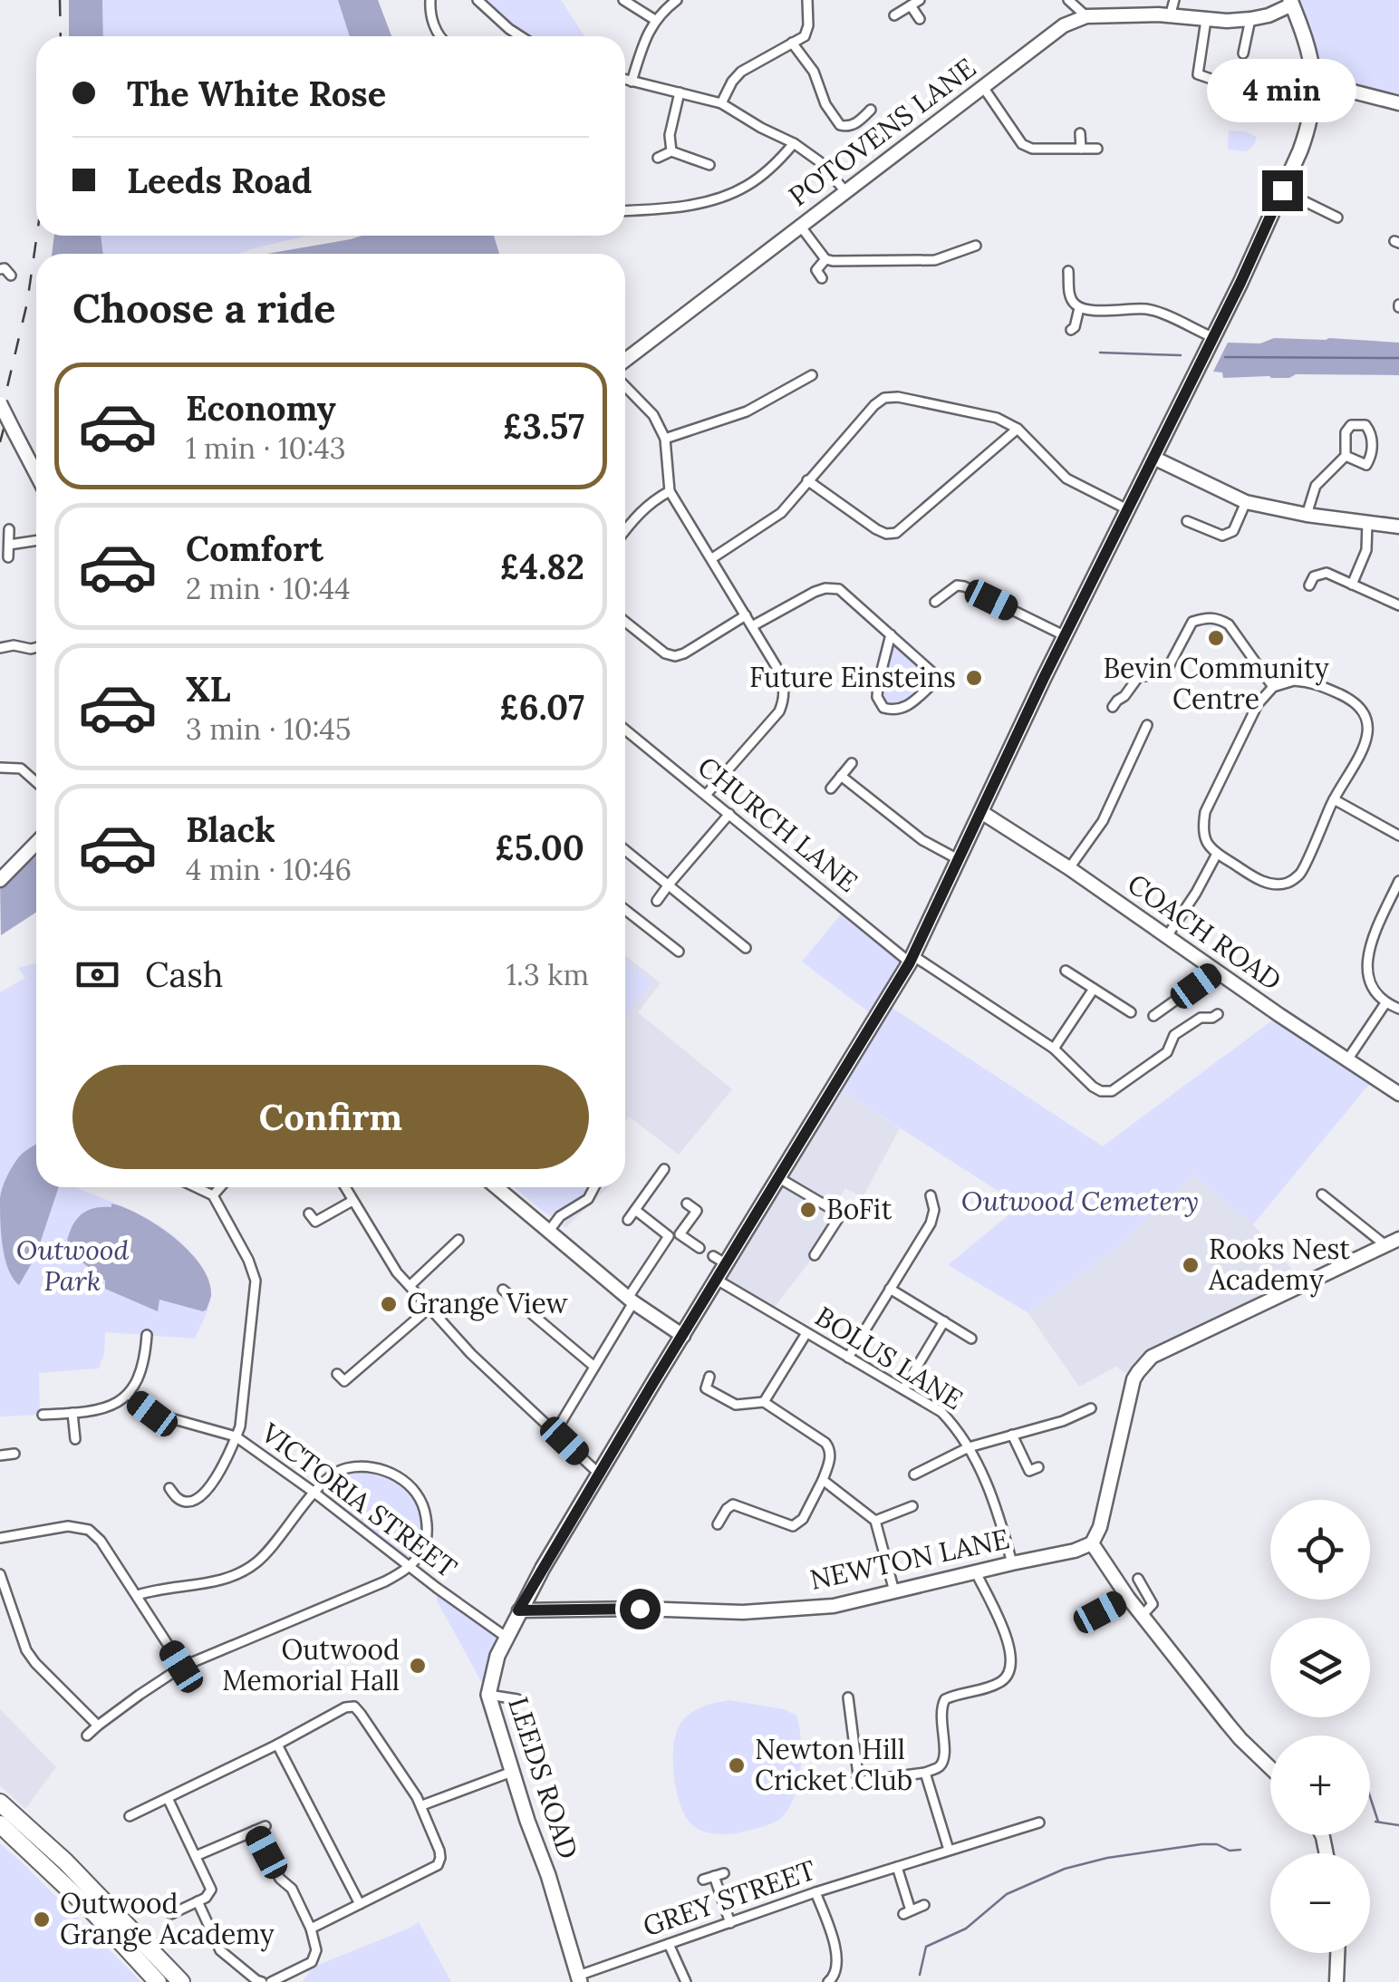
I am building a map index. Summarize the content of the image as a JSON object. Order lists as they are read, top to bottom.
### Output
{
  "streets": {
    "main road": ["LEEDS ROAD"],
    "street": [
      "POTOVENS LANE",
      "CHURCH LANE",
      "COACH ROAD",
      "BOLUS LANE",
      "VICTORIA STREET",
      "NEWTON LANE",
      "GREY STREET"
    ]
  },
  "crossings": [
    ["POTOVENS LANE", "LEEDS ROAD"],
    ["CHURCH LANE", "LEEDS ROAD"],
    ["COACH ROAD", "LEEDS ROAD"],
    ["BOLUS LANE", "NEWTON LANE"],
    ["BOLUS LANE", "LEEDS ROAD"],
    ["VICTORIA STREET", "LEEDS ROAD"],
    ["NEWTON LANE", "LEEDS ROAD"],
    ["LEEDS ROAD", "GREY STREET"]
  ],
  "parks": ["Outwood Cemetery", "Outwood Park"],
  "places": [
    "Bevin Community Centre",
    "Future Einsteins",
    "BoFit",
    "Rooks Nest Academy",
    "Grange View",
    "Outwood Memorial Hall",
    "Newton Hill Cricket Club",
    "Outwood Grange Academy"
  ],
  "page": {
    "banner": ["The White Rose", "Leeds Road"],
    "bubble": "4 min",
    "heading": "Choose a ride",
    "list": [
      {
        "name": "Economy",
        "note": "1 min · 10:43",
        "value": "£3.57"
      },
      {
        "name": "Comfort",
        "note": "2 min · 10:44",
        "value": "£4.82"
      },
      {
        "name": "XL",
        "note": "3 min · 10:45",
        "value": "£6.07"
      },
      {
        "name": "Black",
        "note": "4 min · 10:46",
        "value": "£5.00"
      }
    ],
    "pay": ["Cash", "1.3 km"],
    "buttons": "Confirm",
    "map_buttons": ["+", "−"]
  }
}
